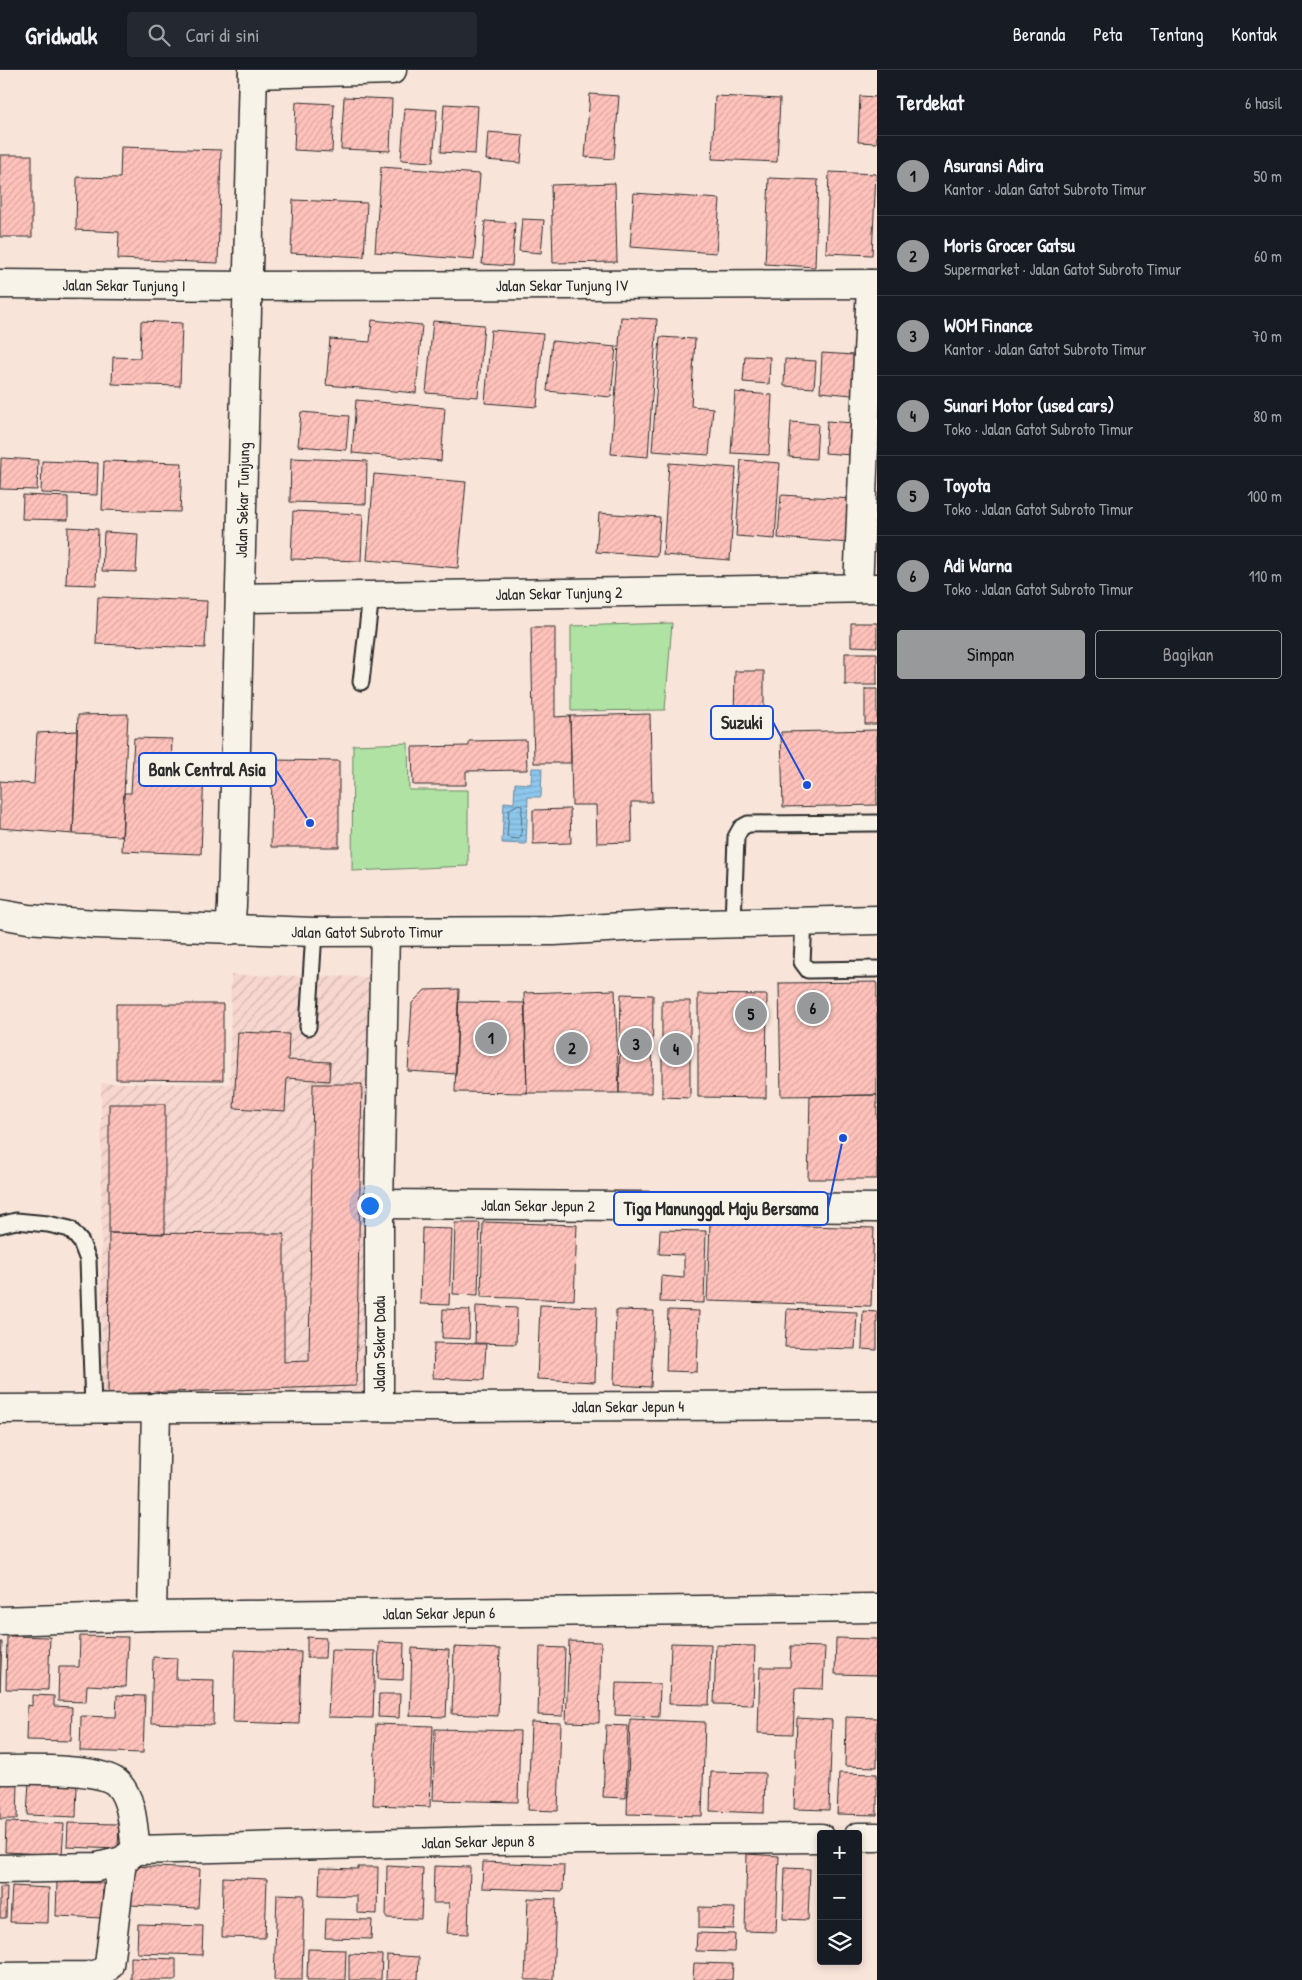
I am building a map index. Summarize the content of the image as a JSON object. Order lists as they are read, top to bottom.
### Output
{
  "streets": {
    "main road": [
      "Jalan Sekar Tunjung I",
      "Jalan Sekar Tunjung IV",
      "Jalan Sekar Tunjung",
      "Jalan Sekar Tunjung 2",
      "Jalan Gatot Subroto Timur",
      "Jalan Sekar Jepun 2",
      "Jalan Sekar Dadu",
      "Jalan Sekar Jepun 4",
      "Jalan Sekar Jepun 6",
      "Jalan Sekar Jepun 8"
    ]
  },
  "crossings": [
    ["Jalan Sekar Tunjung I", "Jalan Sekar Tunjung IV"],
    ["Jalan Sekar Tunjung I", "Jalan Sekar Tunjung"],
    ["Jalan Sekar Tunjung IV", "Jalan Sekar Tunjung"],
    ["Jalan Sekar Tunjung", "Jalan Sekar Tunjung 2"],
    ["Jalan Sekar Tunjung", "Jalan Gatot Subroto Timur"],
    ["Jalan Gatot Subroto Timur", "Jalan Sekar Dadu"],
    ["Jalan Sekar Jepun 2", "Jalan Sekar Dadu"],
    ["Jalan Sekar Dadu", "Jalan Sekar Jepun 4"]
  ],
  "places": ["Suzuki", "Bank Central Asia", "Tiga Manunggal Maju Bersama"],
  "page": {
    "header": "Gridwalk",
    "search": "Cari di sini",
    "nav": [
      "Beranda",
      "Peta",
      "Tentang",
      "Kontak"
    ],
    "heading": ["Terdekat", "6 hasil"],
    "list": [
      {
        "mark": "1",
        "name": "Asuransi Adira",
        "note": "Kantor · Jalan Gatot Subroto Timur",
        "value": "50 m"
      },
      {
        "mark": "2",
        "name": "Moris Grocer Gatsu",
        "note": "Supermarket · Jalan Gatot Subroto Timur",
        "value": "60 m"
      },
      {
        "mark": "3",
        "name": "WOM Finance",
        "note": "Kantor · Jalan Gatot Subroto Timur",
        "value": "70 m"
      },
      {
        "mark": "4",
        "name": "Sunari Motor (used cars)",
        "note": "Toko · Jalan Gatot Subroto Timur",
        "value": "80 m"
      },
      {
        "mark": "5",
        "name": "Toyota",
        "note": "Toko · Jalan Gatot Subroto Timur",
        "value": "100 m"
      },
      {
        "mark": "6",
        "name": "Adi Warna",
        "note": "Toko · Jalan Gatot Subroto Timur",
        "value": "110 m"
      }
    ],
    "buttons": ["Simpan", "Bagikan"],
    "pins": [
      "6",
      "5",
      "1",
      "3",
      "2",
      "4"
    ],
    "map_buttons": ["+", "−"]
  }
}
